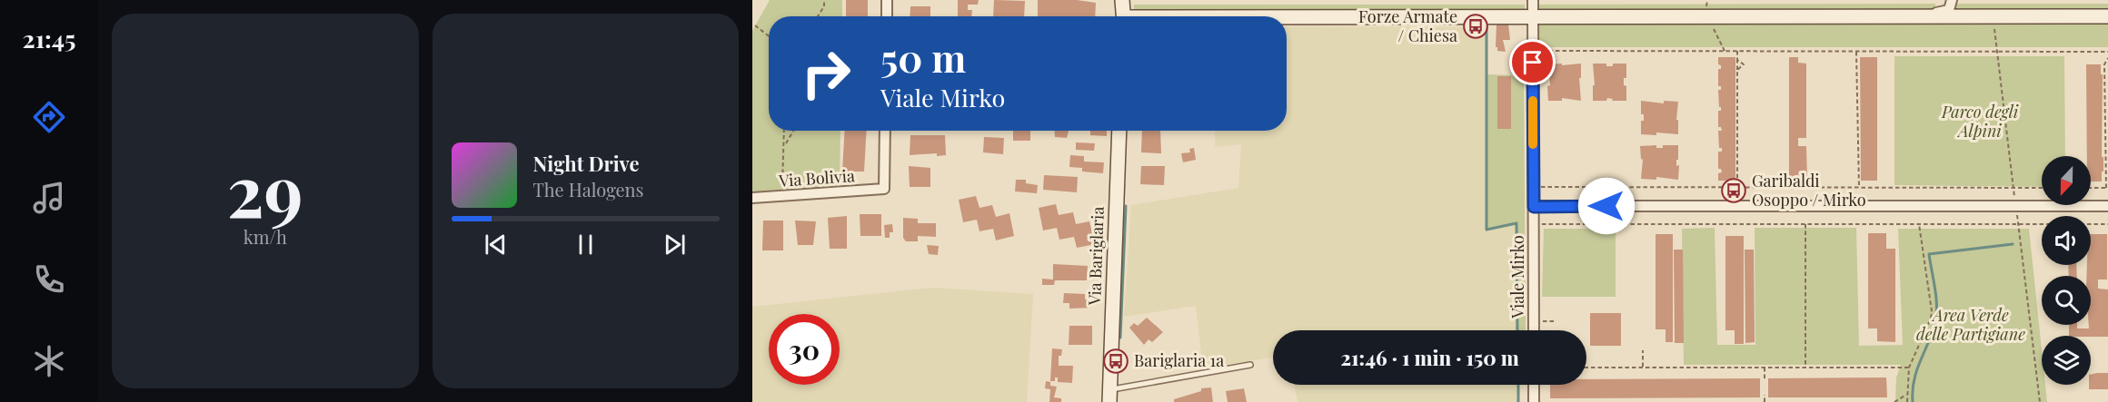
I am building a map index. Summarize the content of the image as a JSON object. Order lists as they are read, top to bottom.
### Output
{
  "streets": {
    "street": ["Via Bolivia", "Via Bariglaria", "Viale Mirko"]
  },
  "parks": ["Parco degli Alpini", "Area Verde delle Partigiane"],
  "places": {
    "bus stop": ["Forze Armate / Chiesa", "Garibaldi Osoppo / Mirko", "Bariglaria 1a"]
  },
  "north": "bottom",
  "page": {
    "tabs": "21:45",
    "tile": ["29", "km/h"],
    "turn": ["50 m", "Viale Mirko"],
    "song": ["Night Drive", "The Halogens"],
    "limit": "30",
    "trip": "21:46 · 1 min · 150 m"
  }
}
